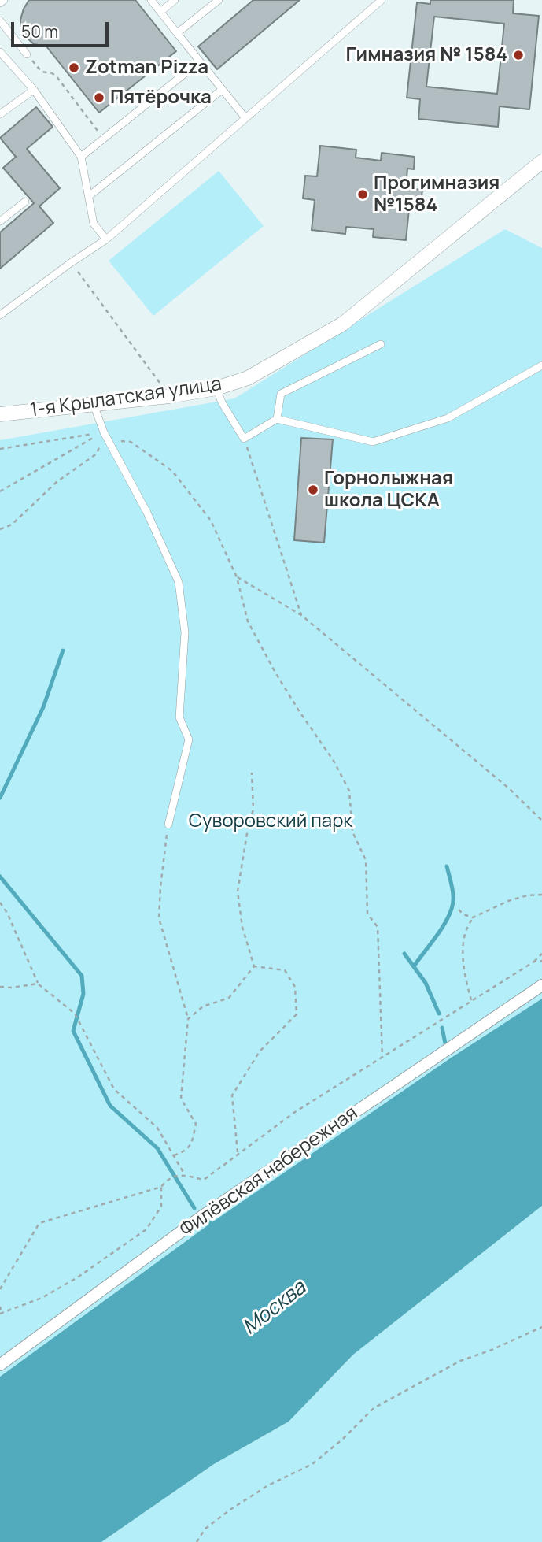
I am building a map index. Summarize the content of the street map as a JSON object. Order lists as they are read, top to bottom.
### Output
{
  "streets": {
    "street": ["1-я Крылатская улица", "Филёвская набережная"]
  },
  "water": ["Москва"],
  "parks": ["Суворовский парк"],
  "places": [
    "Гимназия № 1584",
    "Zotman Pizza",
    "Пятёрочка",
    "Прогимназия №1584",
    "Горнолыжная школа ЦСКА"
  ],
  "scale_bar": "50 m"
}
